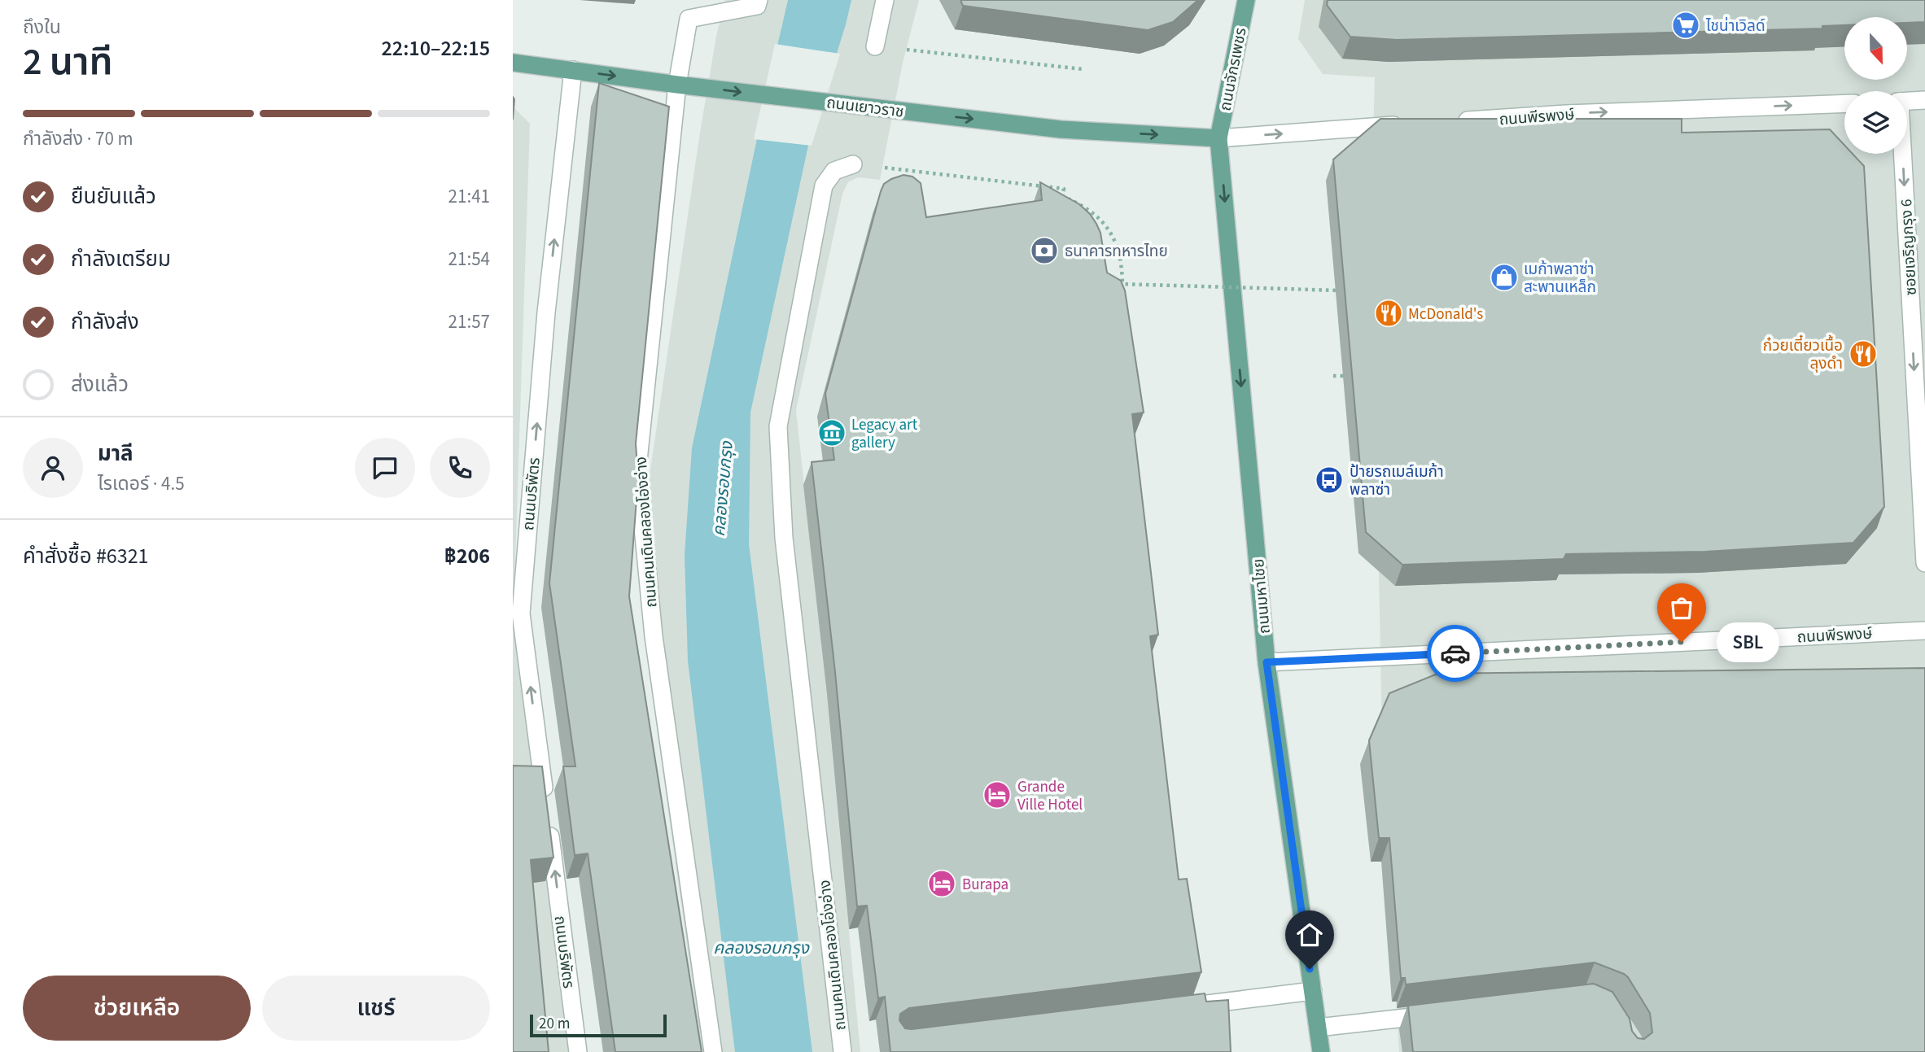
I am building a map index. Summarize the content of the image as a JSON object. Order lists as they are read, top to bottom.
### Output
{
  "streets": {
    "main road": ["ถนนจักรเพชร", "ถนนเยาวราช", "ถนนมหาไชย"],
    "street": [
      "ถนนพีรพงษ์",
      "ซอยเจริญกรุง 6",
      "ถนนบริพัตร",
      "ถนนคนเดินคลองโอ่งอ่าง"
    ]
  },
  "crossings": [
    ["ถนนจักรเพชร", "ถนนเยาวราช"],
    ["ถนนจักรเพชร", "ถนนมหาไชย"],
    ["ถนนเยาวราช", "ถนนบริพัตร"],
    ["ถนนเยาวราช", "ถนนคนเดินคลองโอ่งอ่าง"],
    ["ถนนเยาวราช", "ถนนมหาไชย"],
    ["ถนนพีรพงษ์", "ถนนมหาไชย"]
  ],
  "one_way": [
    "ถนนเยาวราช",
    "ถนนพีรพงษ์",
    "ซอยเจริญกรุง 6",
    "ถนนบริพัตร",
    "ถนนมหาไชย"
  ],
  "water": ["คลองรอบกรุง"],
  "places": {
    "supermarket": ["ไชน่าเวิลด์"],
    "bank": ["ธนาคารทหารไทย"],
    "shop": ["เมก้าพลาซ่า สะพานเหล็ก"],
    "restaurant": ["McDonald's", "ก๋วยเตี๋ยวเนื้อ ลุงดำ"],
    "museum": ["Legacy art gallery"],
    "bus stop": ["ป้ายรถเมล์เมก้า พลาซ่า"],
    "other": ["SBL"],
    "hotel": ["Grande Ville Hotel", "Burapa"]
  },
  "scale_bar": "20 m",
  "north": "bottom",
  "page": {
    "heading": ["2 นาที", "ถึงใน", "22:10–22:15"],
    "panel": [
      "มาลี",
      "ไรเดอร์ · 4.5",
      "คำสั่งซื้อ #6321",
      "฿206"
    ],
    "bar": "กำลังส่ง · 70 m",
    "list": [
      ["ยืนยันแล้ว", "21:41"],
      ["กำลังเตรียม", "21:54"],
      ["กำลังส่ง", "21:57"],
      "ส่งแล้ว"
    ],
    "bubble": "SBL",
    "buttons": ["ช่วยเหลือ", "แชร์"],
    "scale": "20 m"
  }
}
